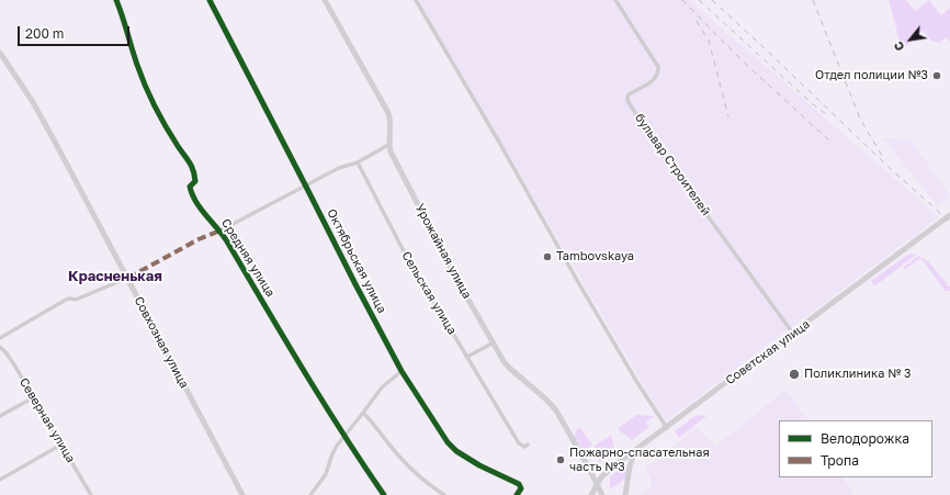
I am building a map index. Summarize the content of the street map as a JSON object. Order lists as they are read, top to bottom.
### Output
{
  "streets": {
    "street": [
      "бульвар Строителей",
      "Урожайная улица",
      "Средняя улица",
      "Октябрьская улица",
      "Сельская улица",
      "Совхозная улица",
      "Советская улица",
      "Северная улица"
    ]
  },
  "crossings": [
    ["бульвар Строителей", "Советская улица"],
    ["Урожайная улица", "Советская улица"]
  ],
  "districts": ["Красненькая"],
  "places": [
    "Отдел полиции №3",
    "Tambovskaya",
    "Поликлиника № 3",
    "Пожарно-спасательная часть №3"
  ],
  "legend": ["Велодорожка", "Тропа"],
  "scale_bar": "200 m",
  "north": "bottom left"
}
